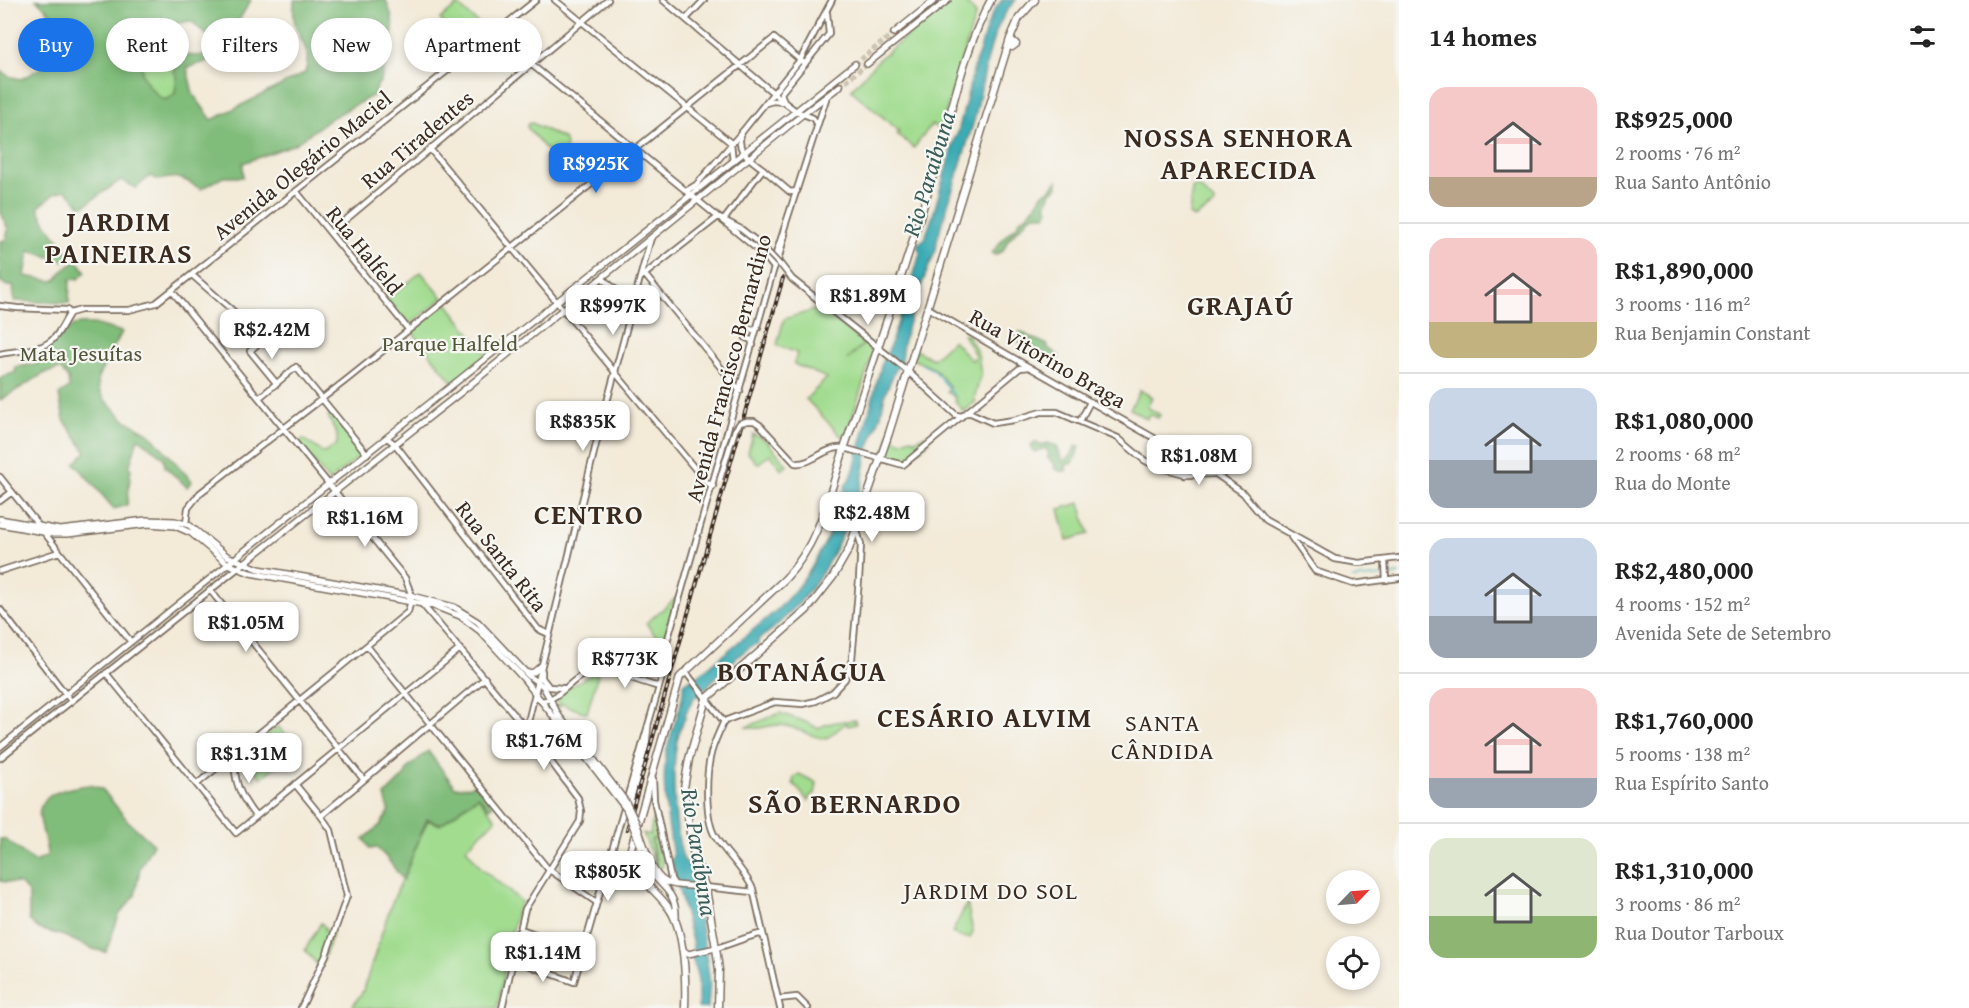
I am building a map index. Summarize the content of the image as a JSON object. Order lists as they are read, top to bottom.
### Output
{
  "streets": {
    "street": [
      "Rua Tiradentes",
      "Avenida Olegário Maciel",
      "Rua Halfeld",
      "Rua Vitorino Braga",
      "Avenida Francisco Bernardino",
      "Rua Santa Rita"
    ]
  },
  "crossings": [
    ["Rua Tiradentes", "Rua Halfeld"],
    ["Avenida Olegário Maciel", "Rua Halfeld"]
  ],
  "districts": [
    "NOSSA SENHORA APARECIDA",
    "JARDIM PAINEIRAS",
    "GRAJAÚ",
    "CENTRO",
    "BOTANÁGUA",
    "CESÁRIO ALVIM",
    "SANTA CÂNDIDA",
    "SÃO BERNARDO",
    "JARDIM DO SOL"
  ],
  "water": ["Rio Paraibuna"],
  "parks": ["Parque Halfeld", "Mata Jesuítas"],
  "north": "top right",
  "page": {
    "heading": "14 homes",
    "chip": [
      "Buy",
      "Rent",
      "Filters",
      "New",
      "Apartment"
    ],
    "list": [
      {
        "name": "R$925,000",
        "note": "2 rooms · 76 m² · Rua Santo Antônio"
      },
      {
        "name": "R$1,890,000",
        "note": "3 rooms · 116 m² · Rua Benjamin Constant"
      },
      {
        "name": "R$1,080,000",
        "note": "2 rooms · 68 m² · Rua do Monte"
      },
      {
        "name": "R$2,480,000",
        "note": "4 rooms · 152 m² · Avenida Sete de Setembro"
      },
      {
        "name": "R$1,760,000",
        "note": "5 rooms · 138 m² · Rua Espírito Santo"
      },
      {
        "name": "R$1,310,000",
        "note": "3 rooms · 86 m² · Rua Doutor Tarboux"
      }
    ],
    "price": [
      "R$925K",
      "R$1.89M",
      "R$997K",
      "R$2.42M",
      "R$835K",
      "R$1.08M",
      "R$2.48M",
      "R$1.16M",
      "R$1.05M",
      "R$773K",
      "R$1.76M",
      "R$1.31M",
      "R$805K",
      "R$1.14M"
    ]
  }
}
